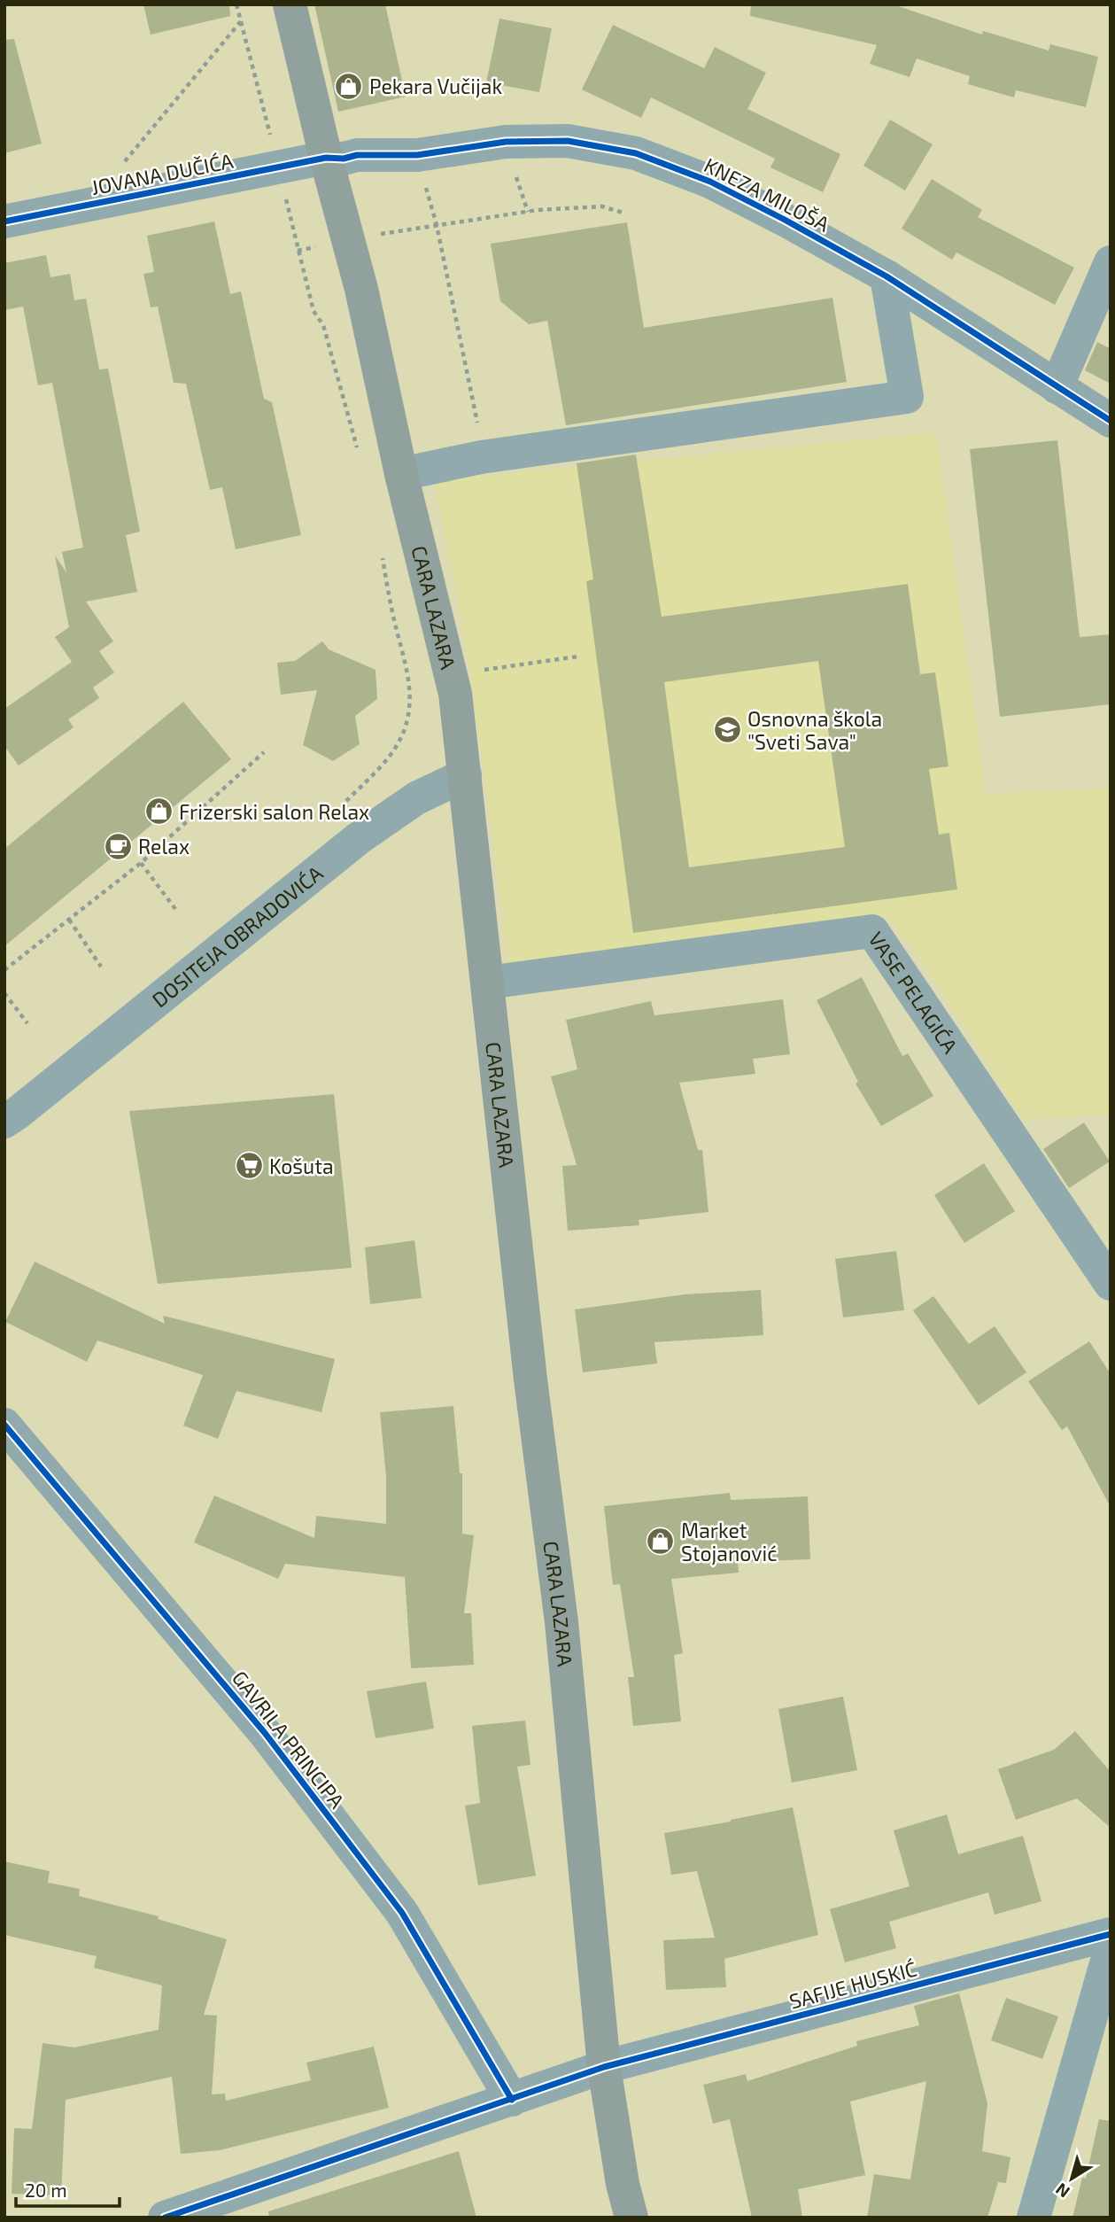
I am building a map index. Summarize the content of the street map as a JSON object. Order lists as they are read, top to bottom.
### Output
{
  "streets": {
    "main road": ["CARA LAZARA"],
    "street": [
      "JOVANA DUČIĆA",
      "KNEZA MILOŠA",
      "DOSITEJA OBRADOVIĆA",
      "VASE PELAGIĆA",
      "GAVRILA PRINCIPA",
      "SAFIJE HUSKIĆ"
    ]
  },
  "crossings": [
    ["JOVANA DUČIĆA", "KNEZA MILOŠA"],
    ["JOVANA DUČIĆA", "CARA LAZARA"],
    ["KNEZA MILOŠA", "CARA LAZARA"],
    ["CARA LAZARA", "DOSITEJA OBRADOVIĆA"],
    ["CARA LAZARA", "VASE PELAGIĆA"],
    ["CARA LAZARA", "SAFIJE HUSKIĆ"],
    ["GAVRILA PRINCIPA", "SAFIJE HUSKIĆ"]
  ],
  "places": {
    "shop": ["Pekara Vučijak", "Frizerski salon Relax", "Market Stojanović"],
    "school or university": ["Osnovna škola \"Sveti Sava\""],
    "cafe": ["Relax"],
    "supermarket": ["Košuta"]
  },
  "scale_bar": "20 m",
  "north": "bottom left"
}
